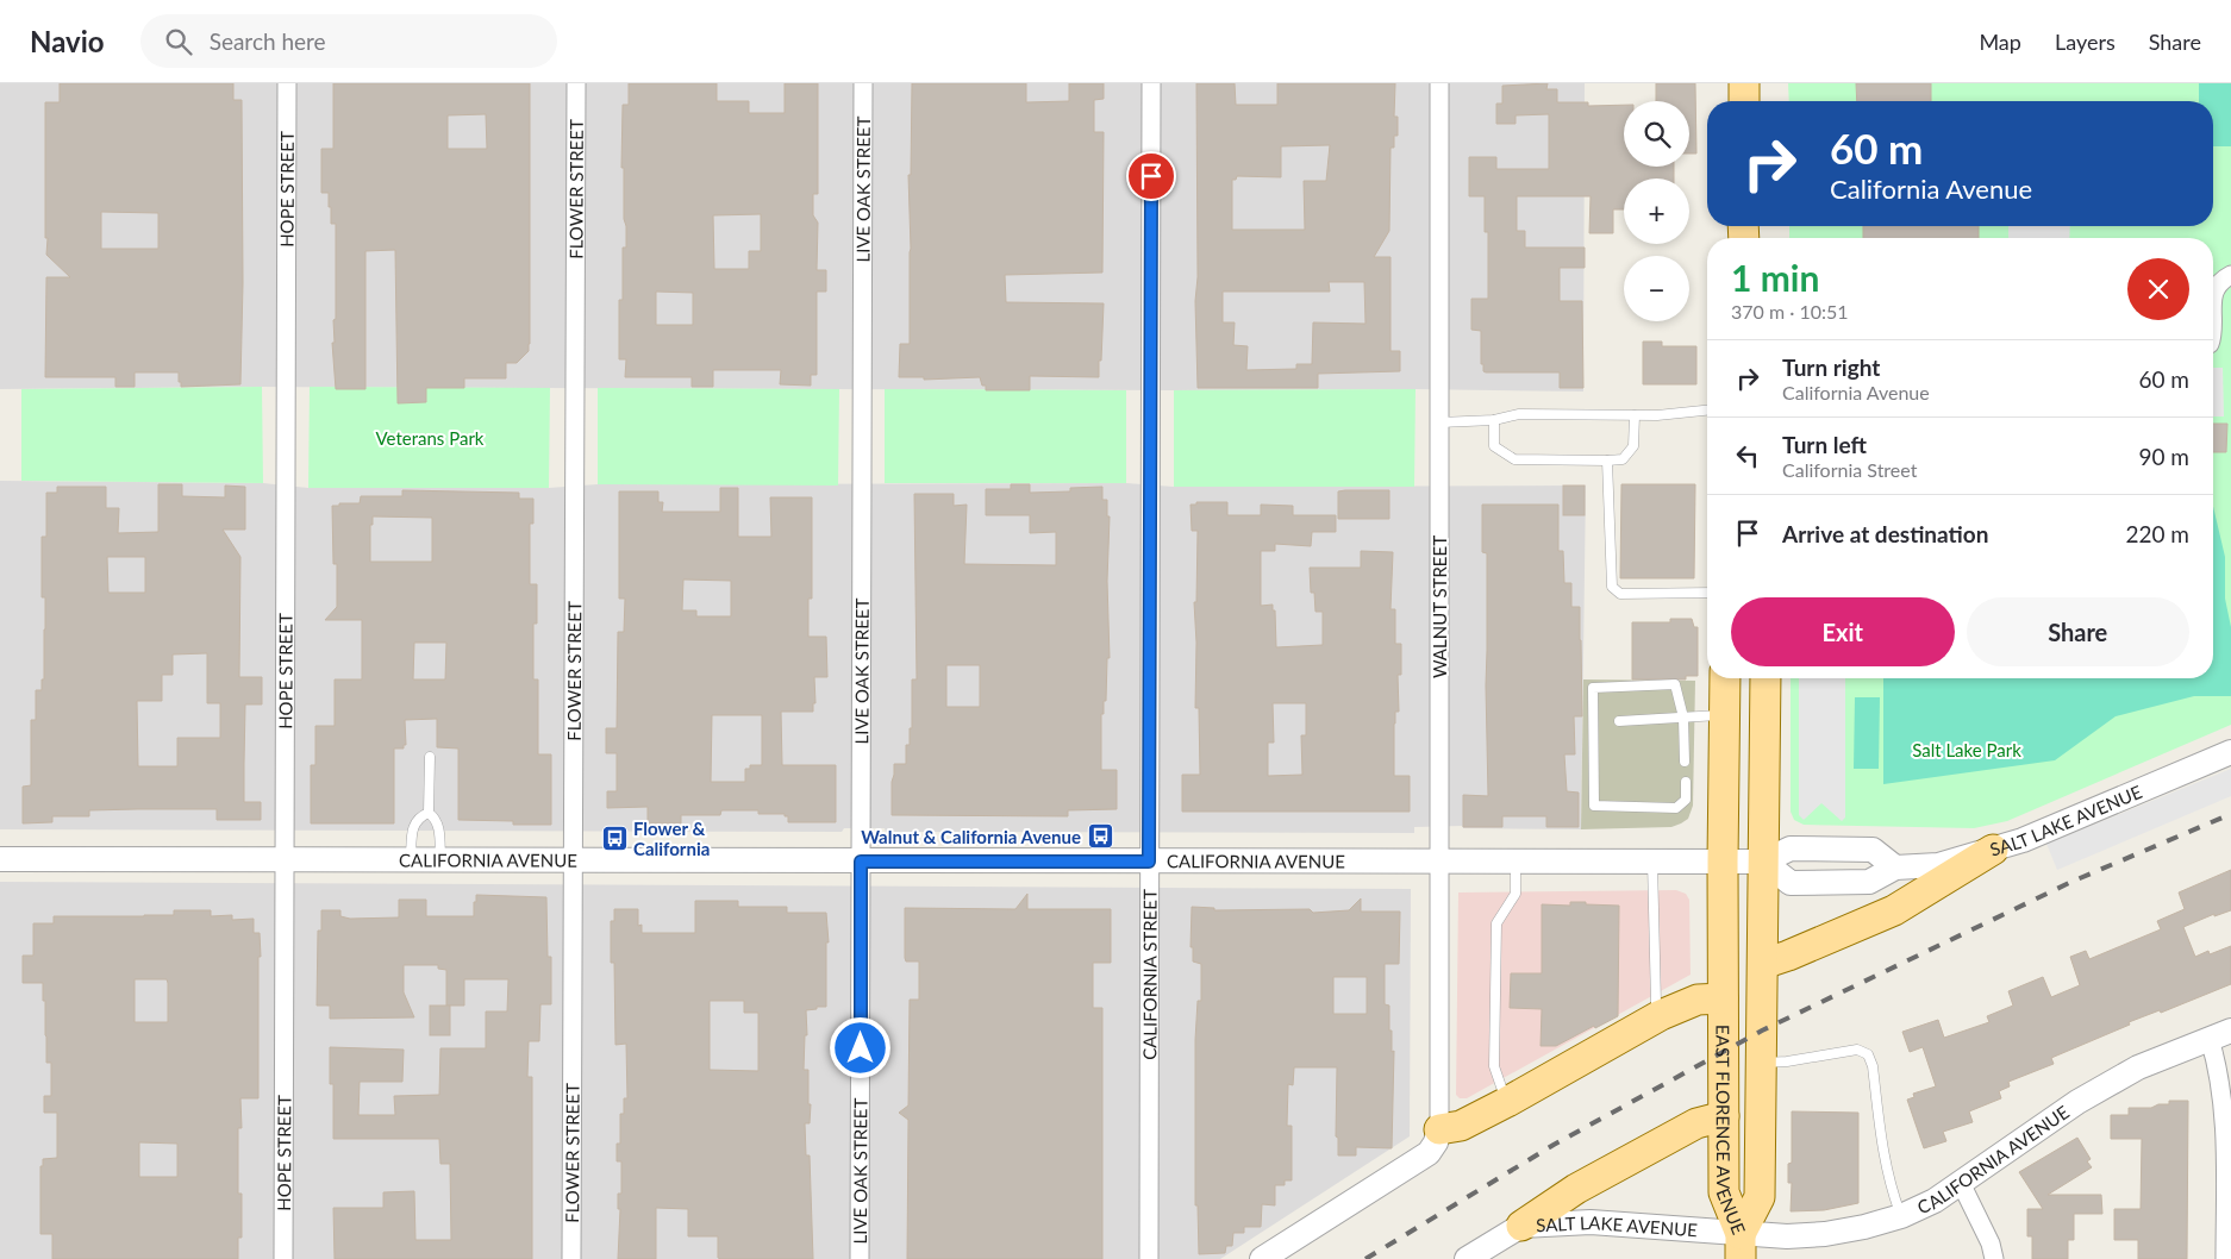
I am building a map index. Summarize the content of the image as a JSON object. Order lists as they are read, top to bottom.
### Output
{
  "streets": {
    "main road": ["EAST FLORENCE AVENUE"],
    "street": [
      "HOPE STREET",
      "FLOWER STREET",
      "LIVE OAK STREET",
      "WALNUT STREET",
      "SALT LAKE AVENUE",
      "CALIFORNIA AVENUE",
      "CALIFORNIA STREET"
    ]
  },
  "crossings": [
    ["HOPE STREET", "CALIFORNIA AVENUE"],
    ["FLOWER STREET", "CALIFORNIA AVENUE"],
    ["LIVE OAK STREET", "CALIFORNIA AVENUE"],
    ["WALNUT STREET", "CALIFORNIA AVENUE"],
    ["SALT LAKE AVENUE", "CALIFORNIA AVENUE"],
    ["SALT LAKE AVENUE", "EAST FLORENCE AVENUE"],
    ["CALIFORNIA AVENUE", "CALIFORNIA STREET"],
    ["CALIFORNIA AVENUE", "EAST FLORENCE AVENUE"]
  ],
  "parks": ["Veterans Park", "Salt Lake Park"],
  "places": {
    "bus stop": ["Walnut & California Avenue", "Flower & California"]
  },
  "page": {
    "header": "Navio",
    "search": "Search here",
    "nav": ["Map", "Layers", "Share"],
    "map_buttons": ["+", "−"],
    "turn": ["60 m", "California Avenue"],
    "heading": ["1 min", "370 m · 10:51"],
    "list": [
      {
        "name": "Turn right",
        "note": "California Avenue",
        "value": "60 m"
      },
      {
        "name": "Turn left",
        "note": "California Street",
        "value": "90 m"
      },
      {
        "name": "Arrive at destination",
        "value": "220 m"
      }
    ],
    "buttons": ["Exit", "Share"]
  }
}
